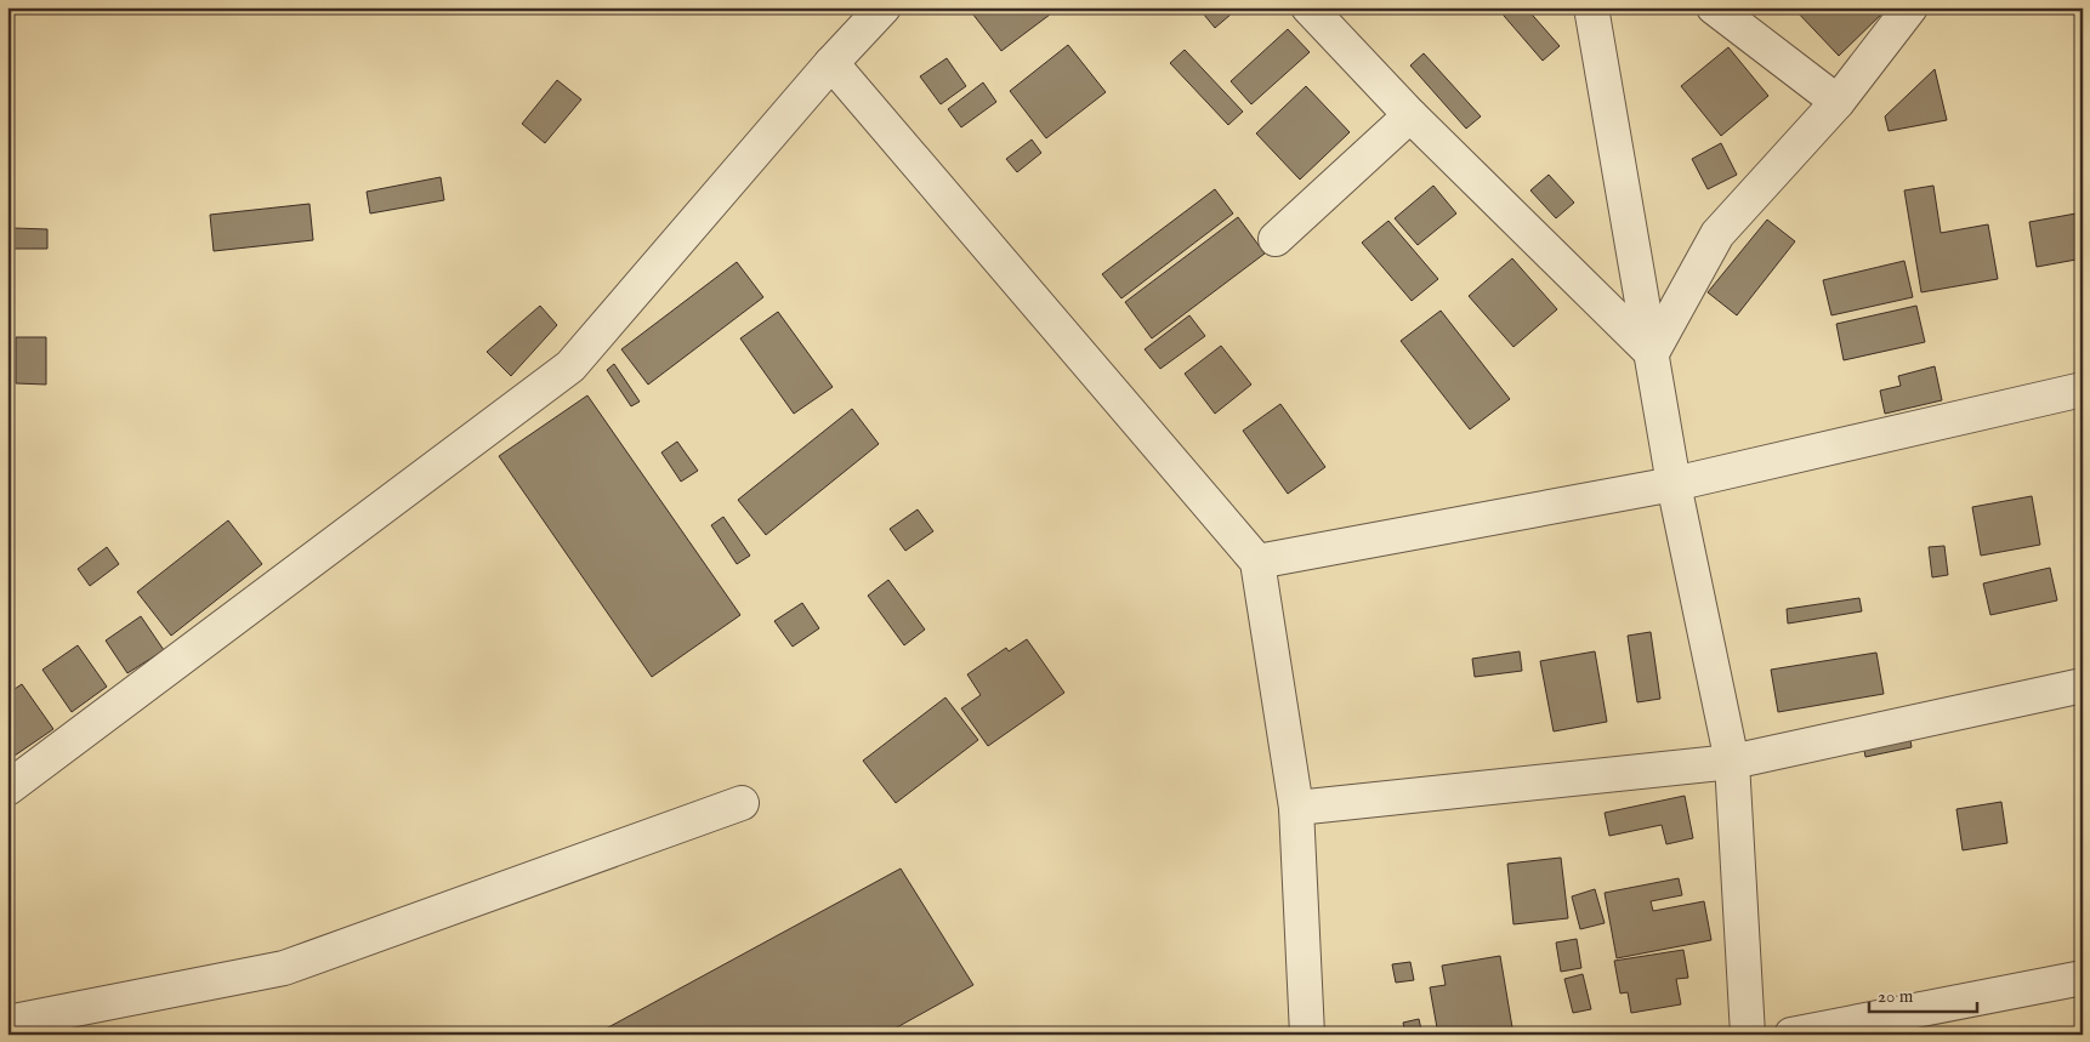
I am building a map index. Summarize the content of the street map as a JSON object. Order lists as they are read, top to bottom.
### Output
{
  "scale_bar": "20 m"
}
